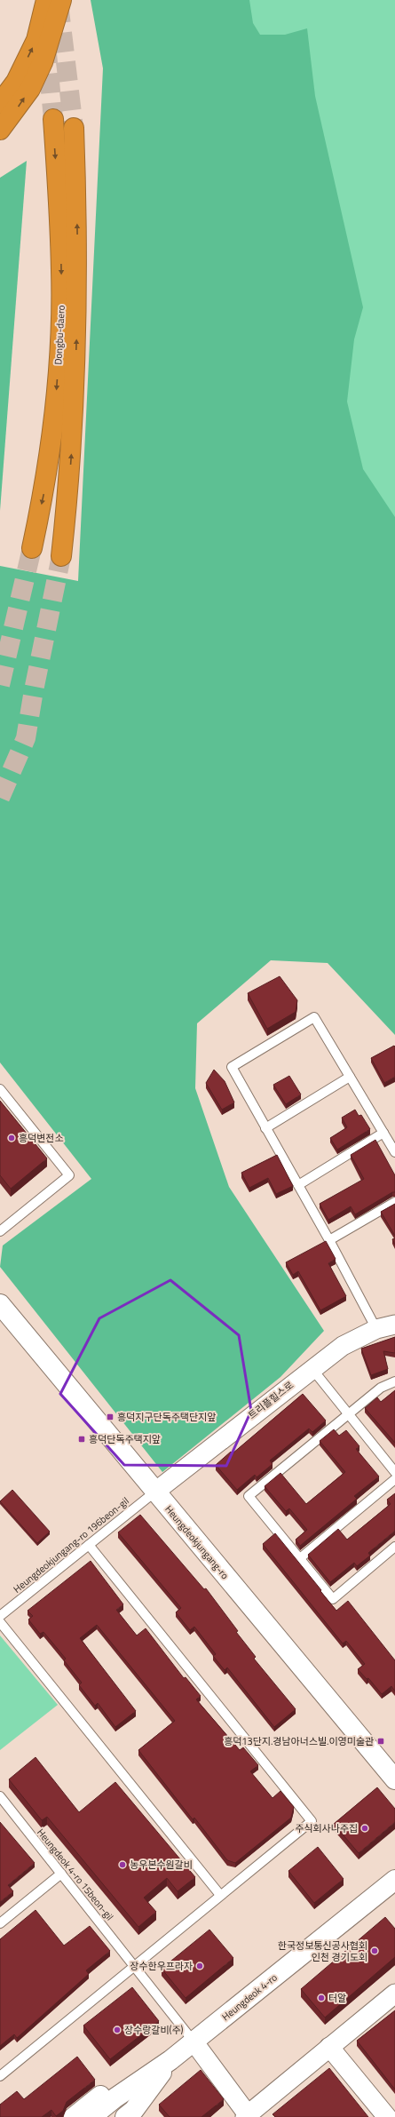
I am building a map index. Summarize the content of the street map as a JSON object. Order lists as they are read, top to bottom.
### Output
{
  "streets": {
    "highway": ["Dongbu-daero"],
    "street": ["트리플힐스로", "Heungdeokjungang-ro", "Heungdeok 4-ro"],
    "lane": ["Heungdeokjungang-ro 196beon-gil", "Heungdeok 4-ro 15beon-gil"]
  },
  "crossings": [
    ["트리플힐스로", "Heungdeokjungang-ro"],
    ["트리플힐스로", "Heungdeokjungang-ro 196beon-gil"],
    ["Heungdeokjungang-ro", "Heungdeokjungang-ro 196beon-gil"],
    ["Heungdeok 4-ro 15beon-gil", "Heungdeok 4-ro"]
  ],
  "places": {
    "other": [
      "흥덕변전소",
      "주식회사나주집",
      "농우본수원갈비",
      "한국정보통신공사협회 인천 경기도회",
      "장수한우프라자",
      "터알",
      "장수랑갈비(주)"
    ],
    "transit": ["흥덕지구단독주택단지앞", "흥덕단독주택지앞", "흥덕13단지.경남아너스빌.이영미술관"]
  }
}
